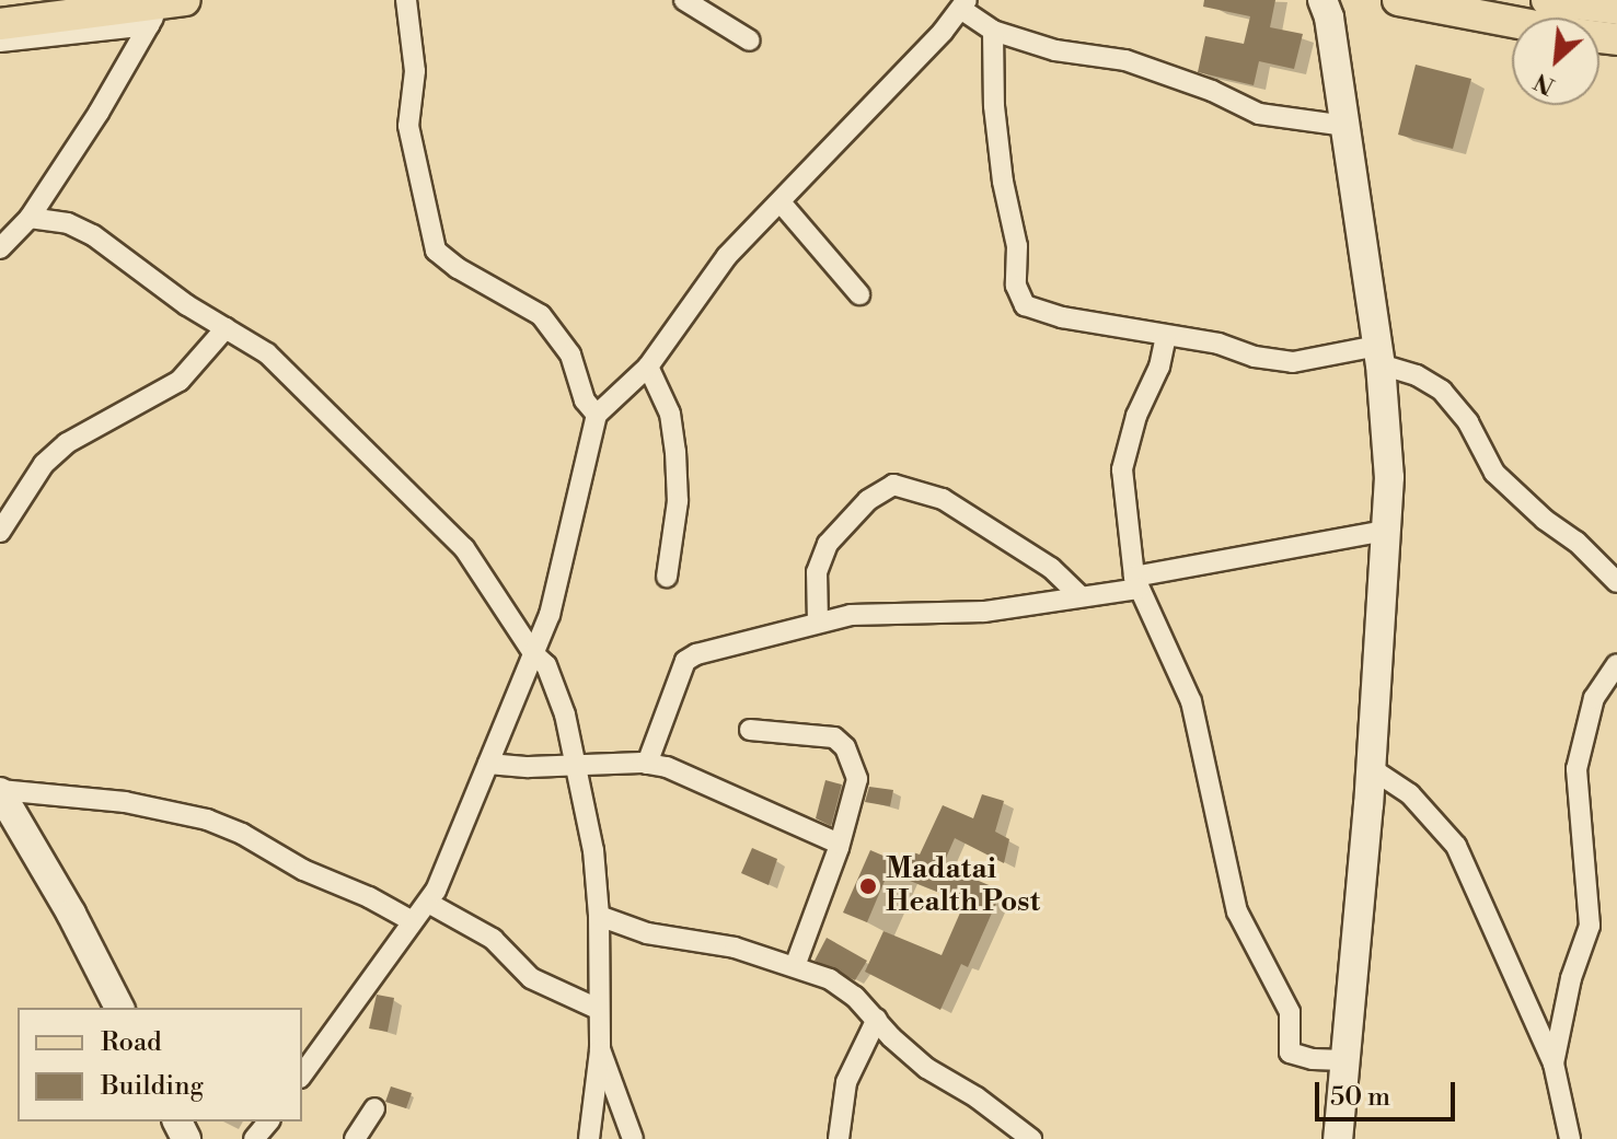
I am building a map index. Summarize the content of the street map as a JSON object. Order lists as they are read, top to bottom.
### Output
{
  "places": ["Madatai Health Post"],
  "legend": ["Road", "Building"],
  "scale_bar": "50 m",
  "north": "bottom left"
}
